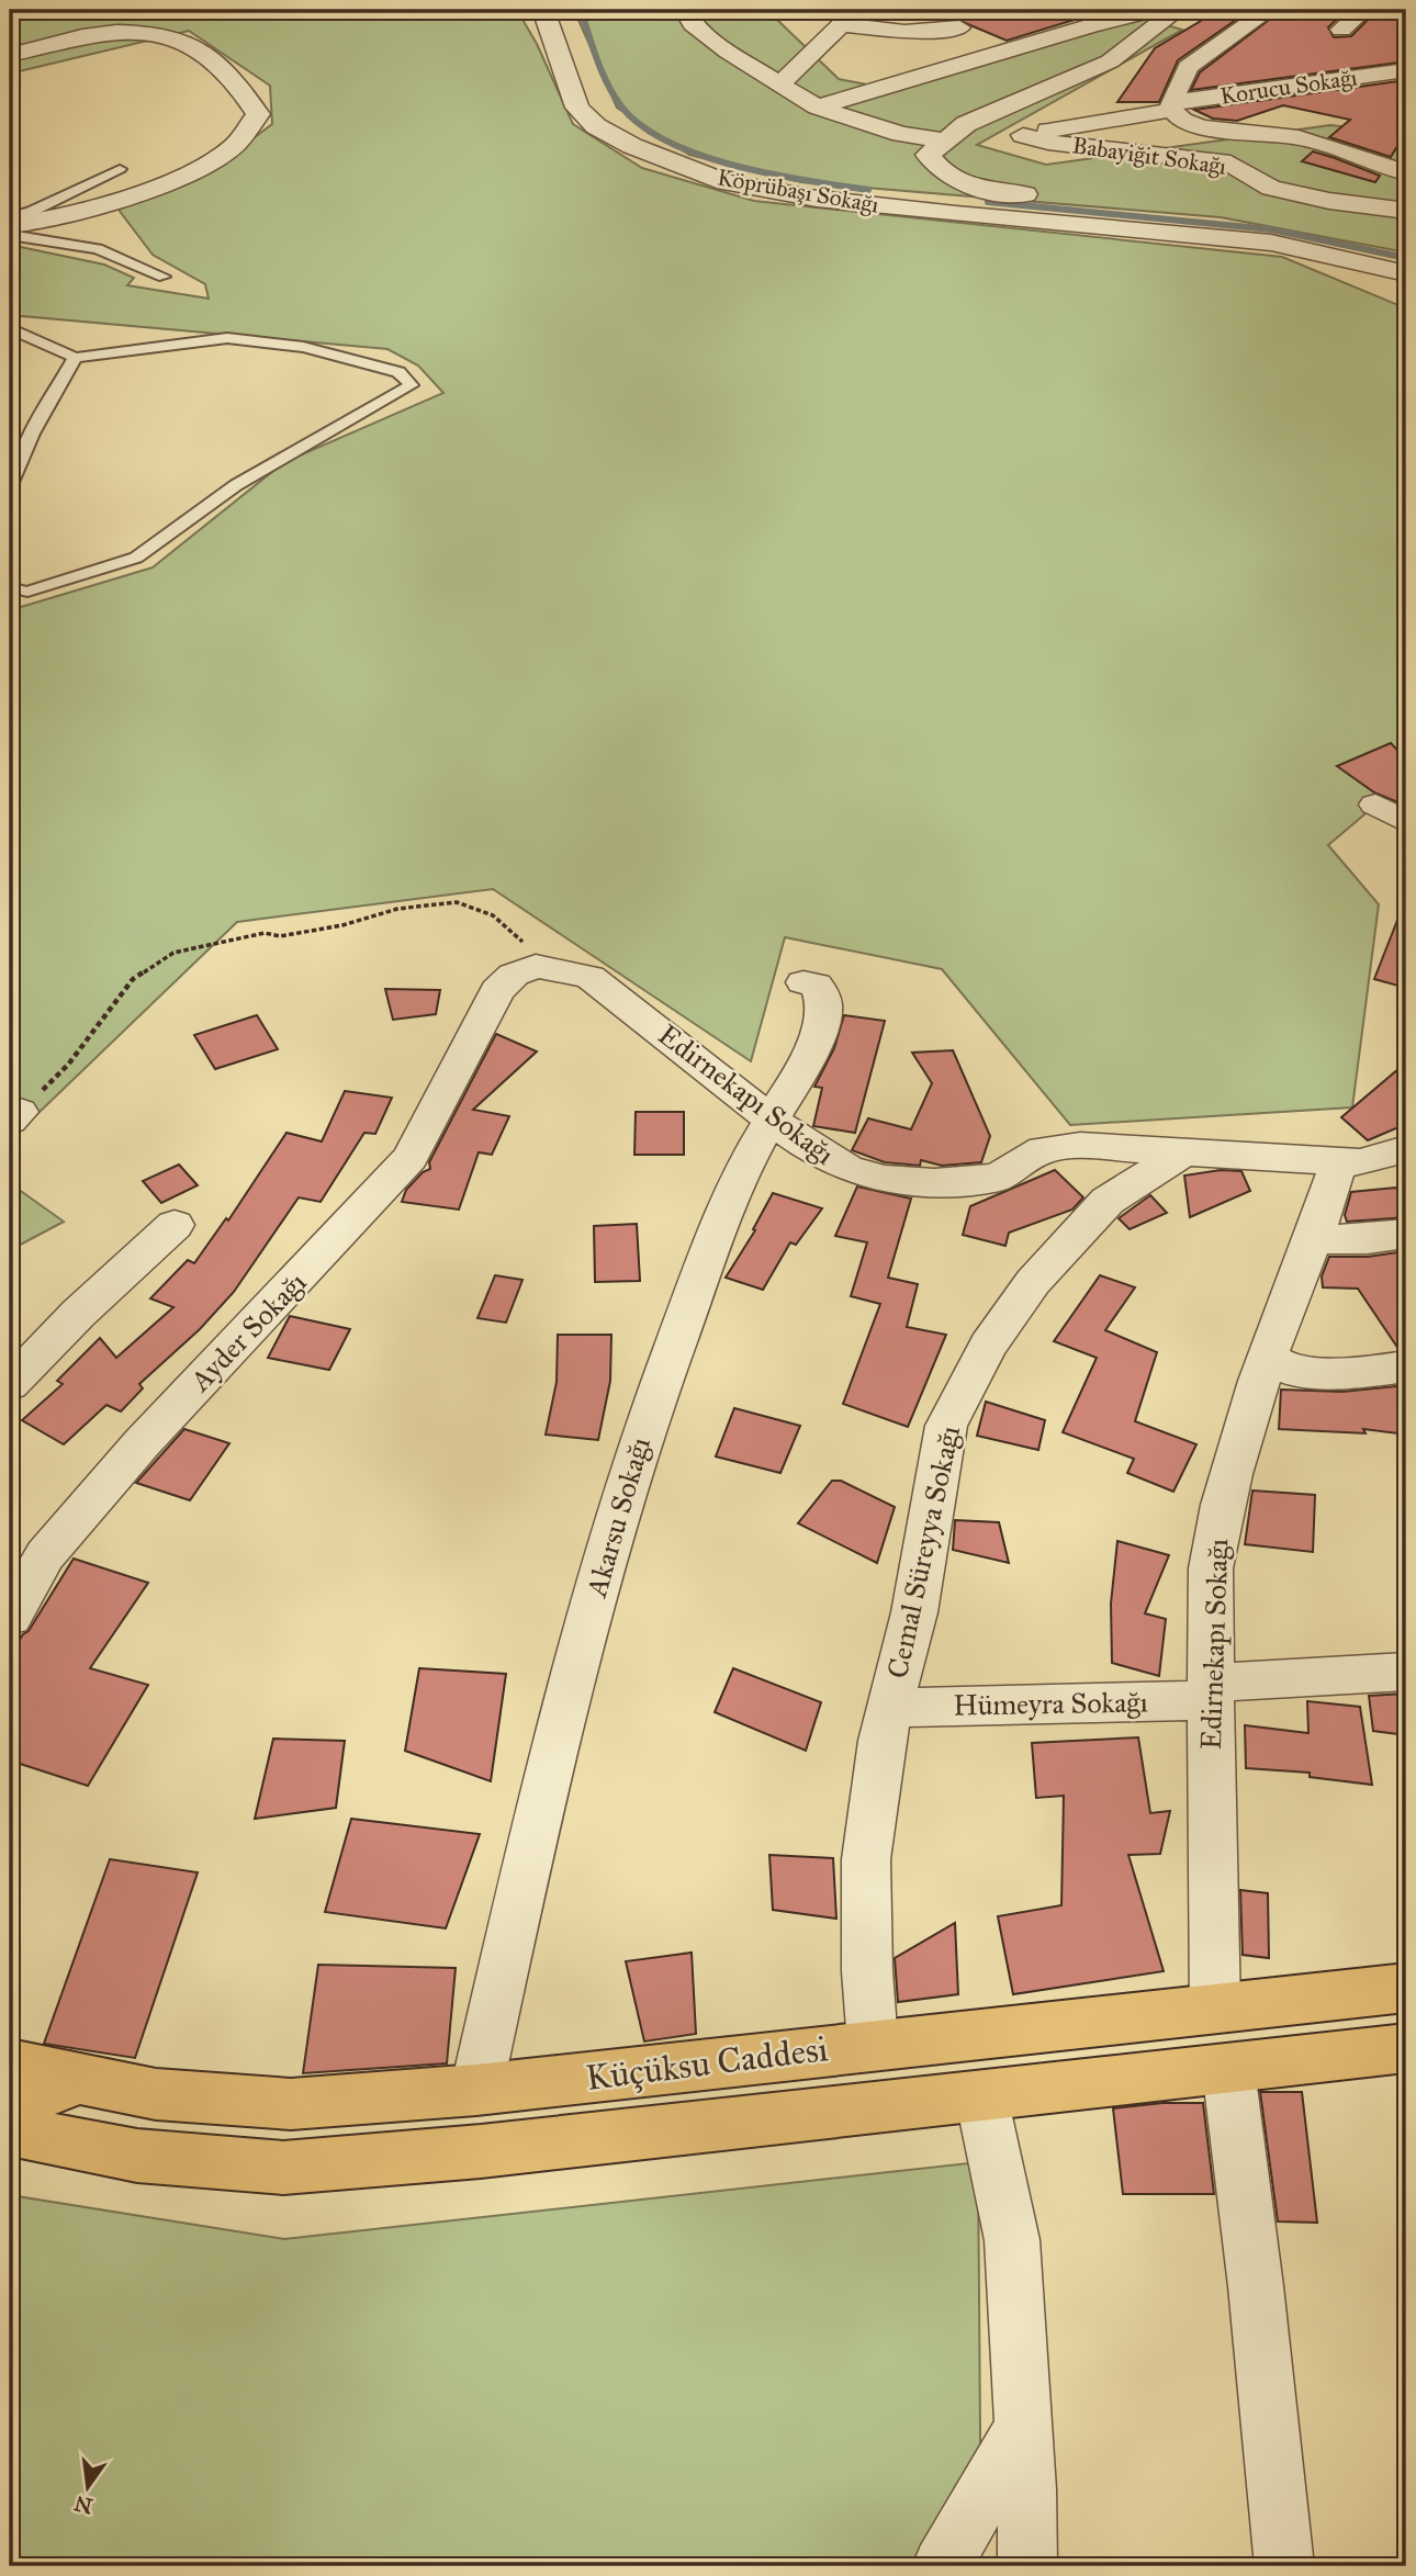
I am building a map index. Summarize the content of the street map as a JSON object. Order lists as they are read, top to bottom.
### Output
{
  "streets": {
    "main road": ["Küçüksu Caddesi"],
    "street": [
      "Korucu Sokağı",
      "Babayiğit Sokağı",
      "Köprübaşı Sokağı",
      "Edirnekapı Sokağı",
      "Ayder Sokağı",
      "Akarsu Sokağı",
      "Cemal Süreyya Sokağı",
      "Hümeyra Sokağı"
    ]
  },
  "crossings": [
    ["Korucu Sokağı", "Babayiğit Sokağı"],
    ["Edirnekapı Sokağı", "Ayder Sokağı"],
    ["Edirnekapı Sokağı", "Akarsu Sokağı"],
    ["Edirnekapı Sokağı", "Cemal Süreyya Sokağı"],
    ["Edirnekapı Sokağı", "Hümeyra Sokağı"],
    ["Edirnekapı Sokağı", "Küçüksu Caddesi"],
    ["Akarsu Sokağı", "Küçüksu Caddesi"],
    ["Cemal Süreyya Sokağı", "Hümeyra Sokağı"],
    ["Cemal Süreyya Sokağı", "Küçüksu Caddesi"]
  ],
  "north": "bottom"
}
